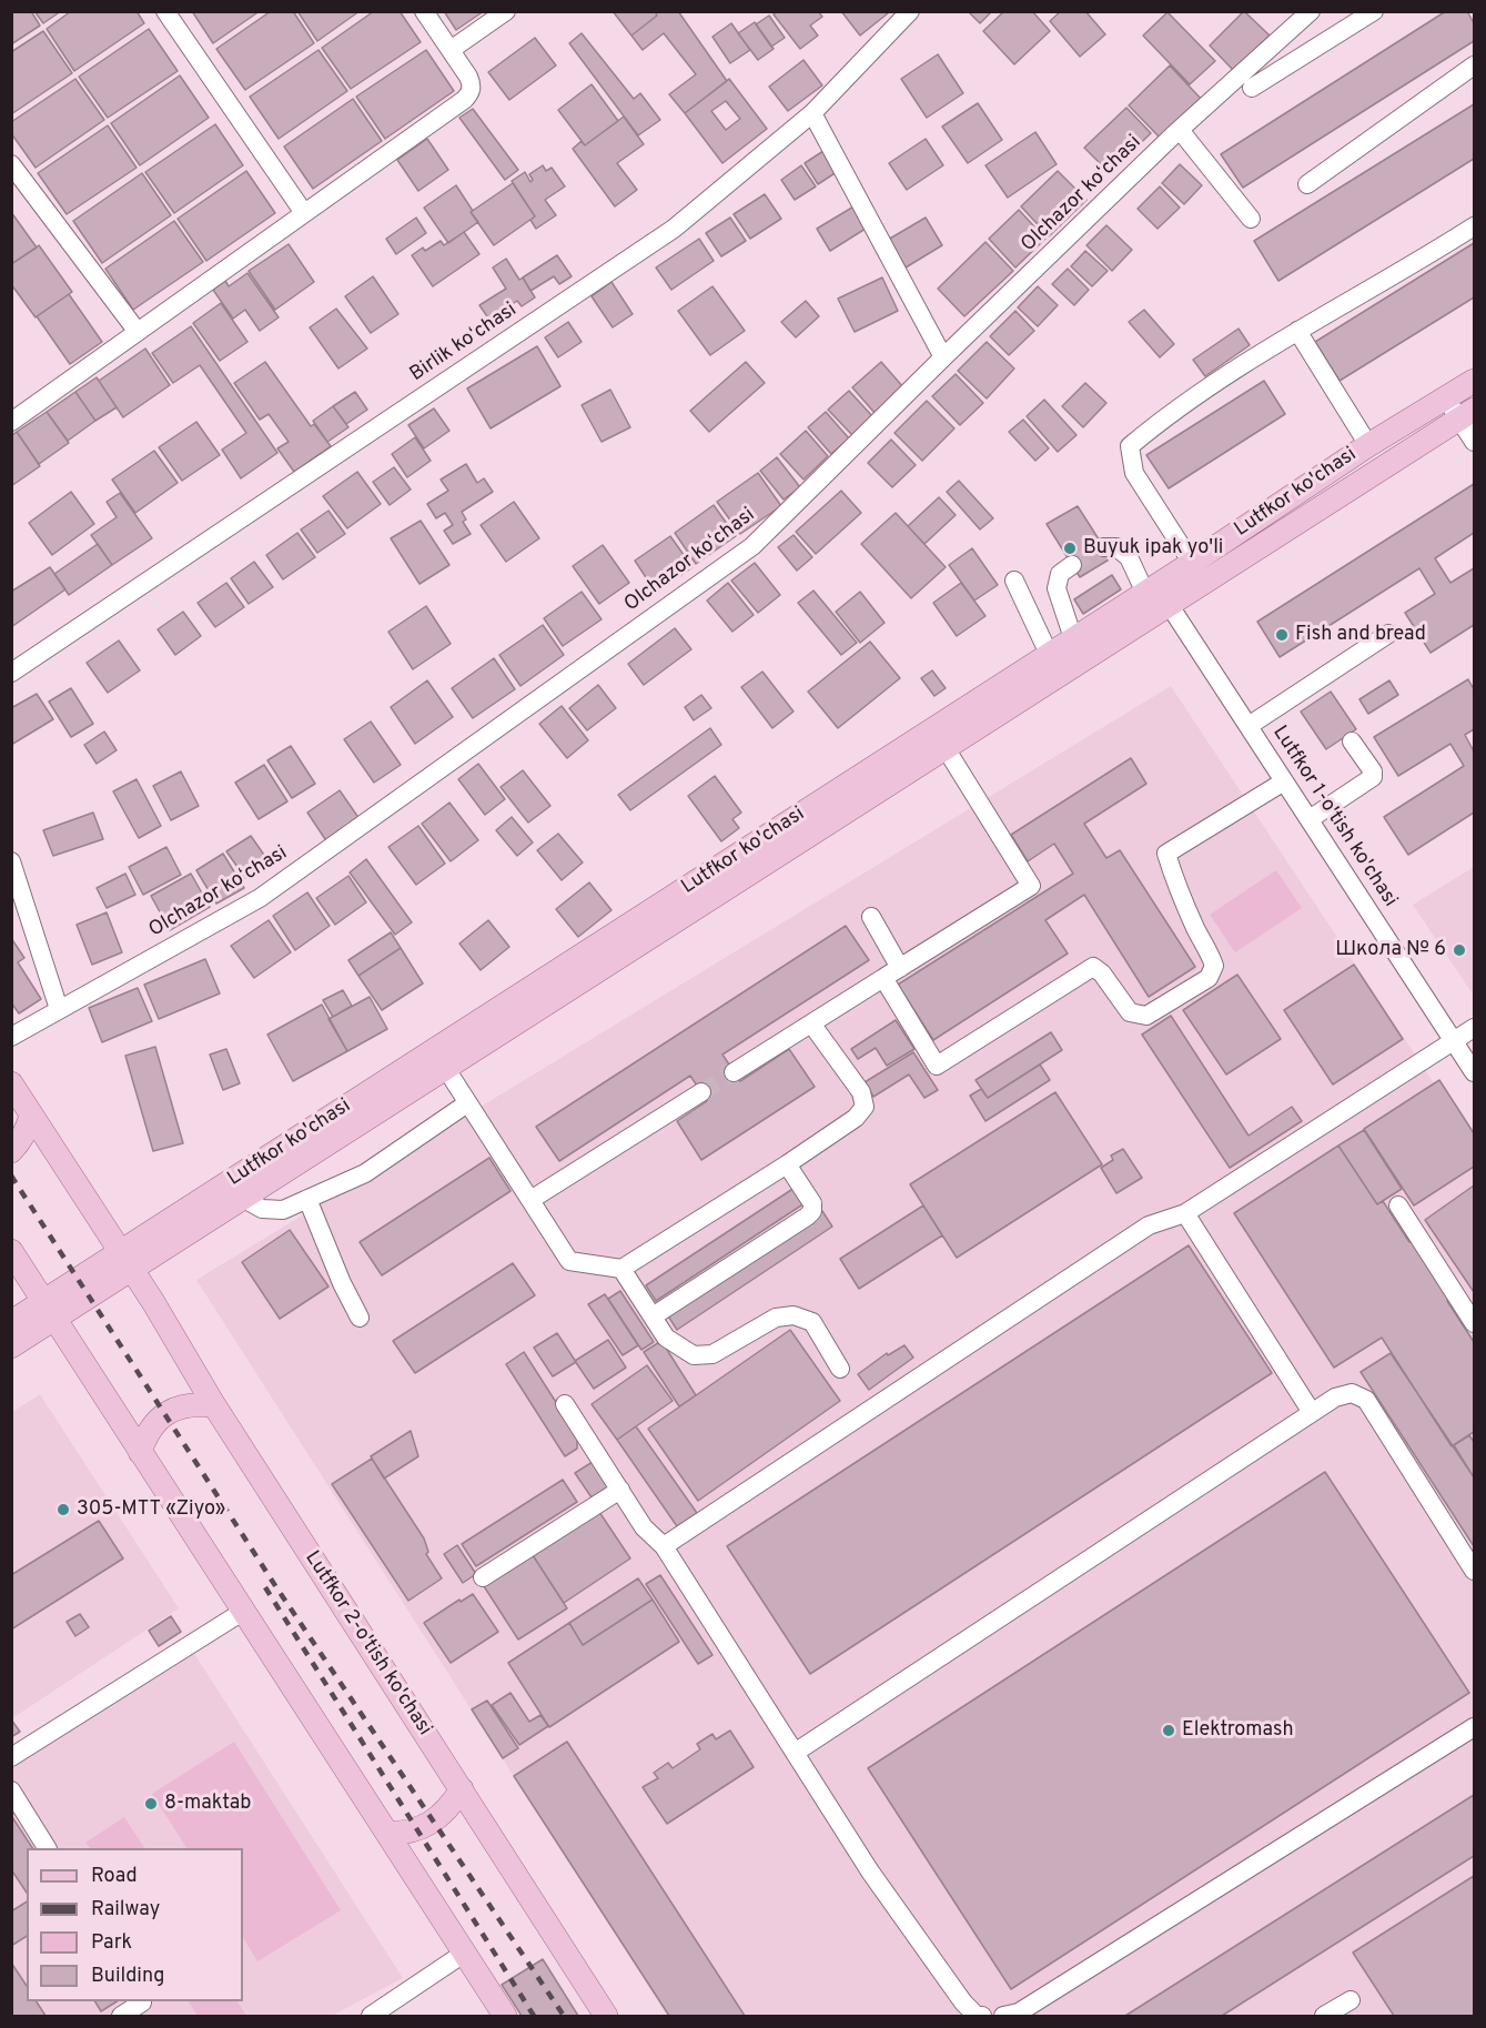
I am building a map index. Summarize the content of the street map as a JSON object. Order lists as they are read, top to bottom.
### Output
{
  "streets": {
    "main road": ["Lutfkor ko'chasi", "Lutfkor 2-o'tish ko'chasi"],
    "street": ["Olchazor koʻchasi", "Birlik koʻchasi", "Lutfkor 1-o'tish ko'chasi"]
  },
  "crossings": [
    ["Lutfkor ko'chasi", "Lutfkor 1-o'tish ko'chasi"],
    ["Lutfkor ko'chasi", "Lutfkor 2-o'tish ko'chasi"]
  ],
  "places": [
    "Buyuk ipak yo'li",
    "Fish and bread",
    "Школа № 6",
    "305-MTT «Ziyo»",
    "Elektromash",
    "8-maktab"
  ],
  "legend": [
    "Road",
    "Railway",
    "Park",
    "Building"
  ]
}
